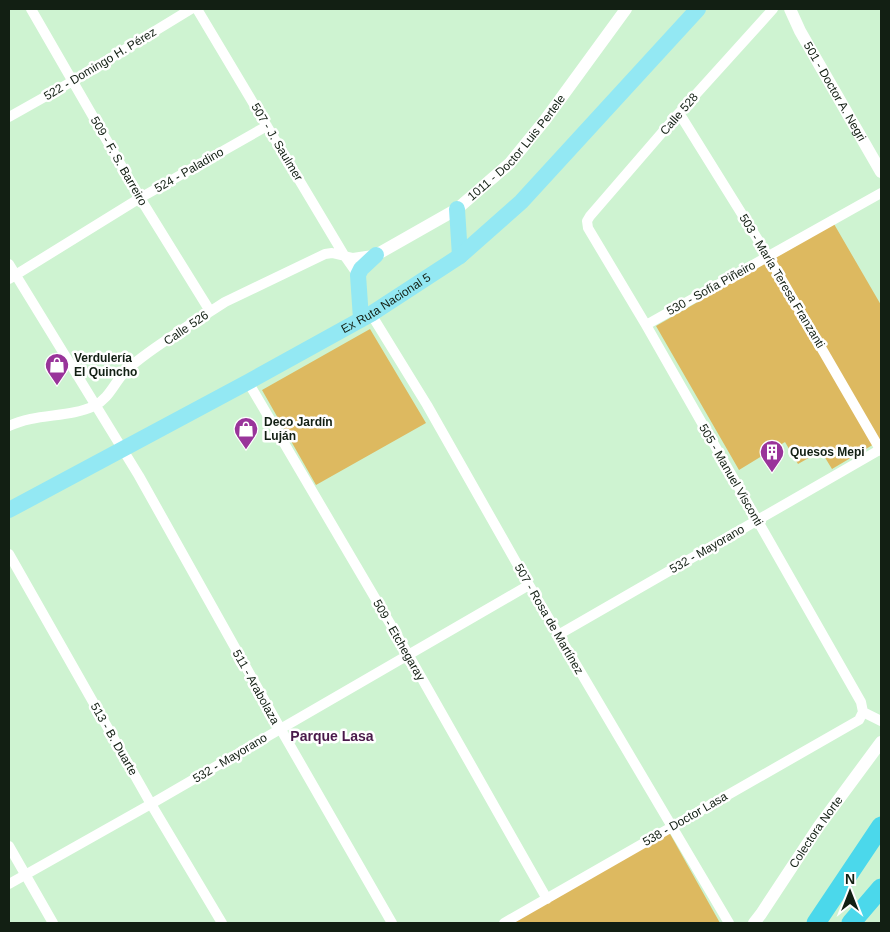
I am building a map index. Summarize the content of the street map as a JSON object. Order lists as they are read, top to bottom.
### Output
{
  "streets": {
    "main road": ["Ex Ruta Nacional 5"],
    "street": [
      "522 - Domingo H. Pérez",
      "501 - Doctor A. Negri",
      "Calle 528",
      "507 - J. Saulmer",
      "1011 - Doctor Luis Pertele",
      "509 - F. S. Barreiro",
      "524 - Paladino",
      "503 - María Teresa Franzanti",
      "530 - Sofía Piñeiro",
      "Calle 526",
      "505 - Manuel Visconti",
      "532 - Mayorano",
      "507 - Rosa de Martínez",
      "509 - Etchegaray",
      "511 - Arabolaza",
      "513 - B. Duarte",
      "538 - Doctor Lasa",
      "Colectora Norte"
    ]
  },
  "crossings": [
    ["522 - Domingo H. Pérez", "509 - F. S. Barreiro"],
    ["Calle 528", "503 - María Teresa Franzanti"],
    ["Calle 528", "505 - Manuel Visconti"],
    ["507 - J. Saulmer", "524 - Paladino"],
    ["507 - J. Saulmer", "Calle 526"],
    ["1011 - Doctor Luis Pertele", "Calle 526"],
    ["509 - F. S. Barreiro", "524 - Paladino"],
    ["509 - F. S. Barreiro", "Calle 526"],
    ["524 - Paladino", "511 - Arabolaza"],
    ["503 - María Teresa Franzanti", "530 - Sofía Piñeiro"],
    ["503 - María Teresa Franzanti", "532 - Mayorano"],
    ["530 - Sofía Piñeiro", "505 - Manuel Visconti"],
    ["Ex Ruta Nacional 5", "507 - Rosa de Martínez"],
    ["Ex Ruta Nacional 5", "509 - Etchegaray"],
    ["Ex Ruta Nacional 5", "511 - Arabolaza"],
    ["Calle 526", "511 - Arabolaza"],
    ["505 - Manuel Visconti", "532 - Mayorano"],
    ["505 - Manuel Visconti", "538 - Doctor Lasa"],
    ["532 - Mayorano", "507 - Rosa de Martínez"],
    ["532 - Mayorano", "509 - Etchegaray"],
    ["532 - Mayorano", "511 - Arabolaza"],
    ["532 - Mayorano", "513 - B. Duarte"],
    ["507 - Rosa de Martínez", "538 - Doctor Lasa"],
    ["509 - Etchegaray", "538 - Doctor Lasa"]
  ],
  "districts": ["Parque Lasa"],
  "places": {
    "shop": ["Verdulería El Quincho", "Deco Jardín Luján"],
    "building": ["Quesos Mepi"]
  },
  "north": "top"
}
